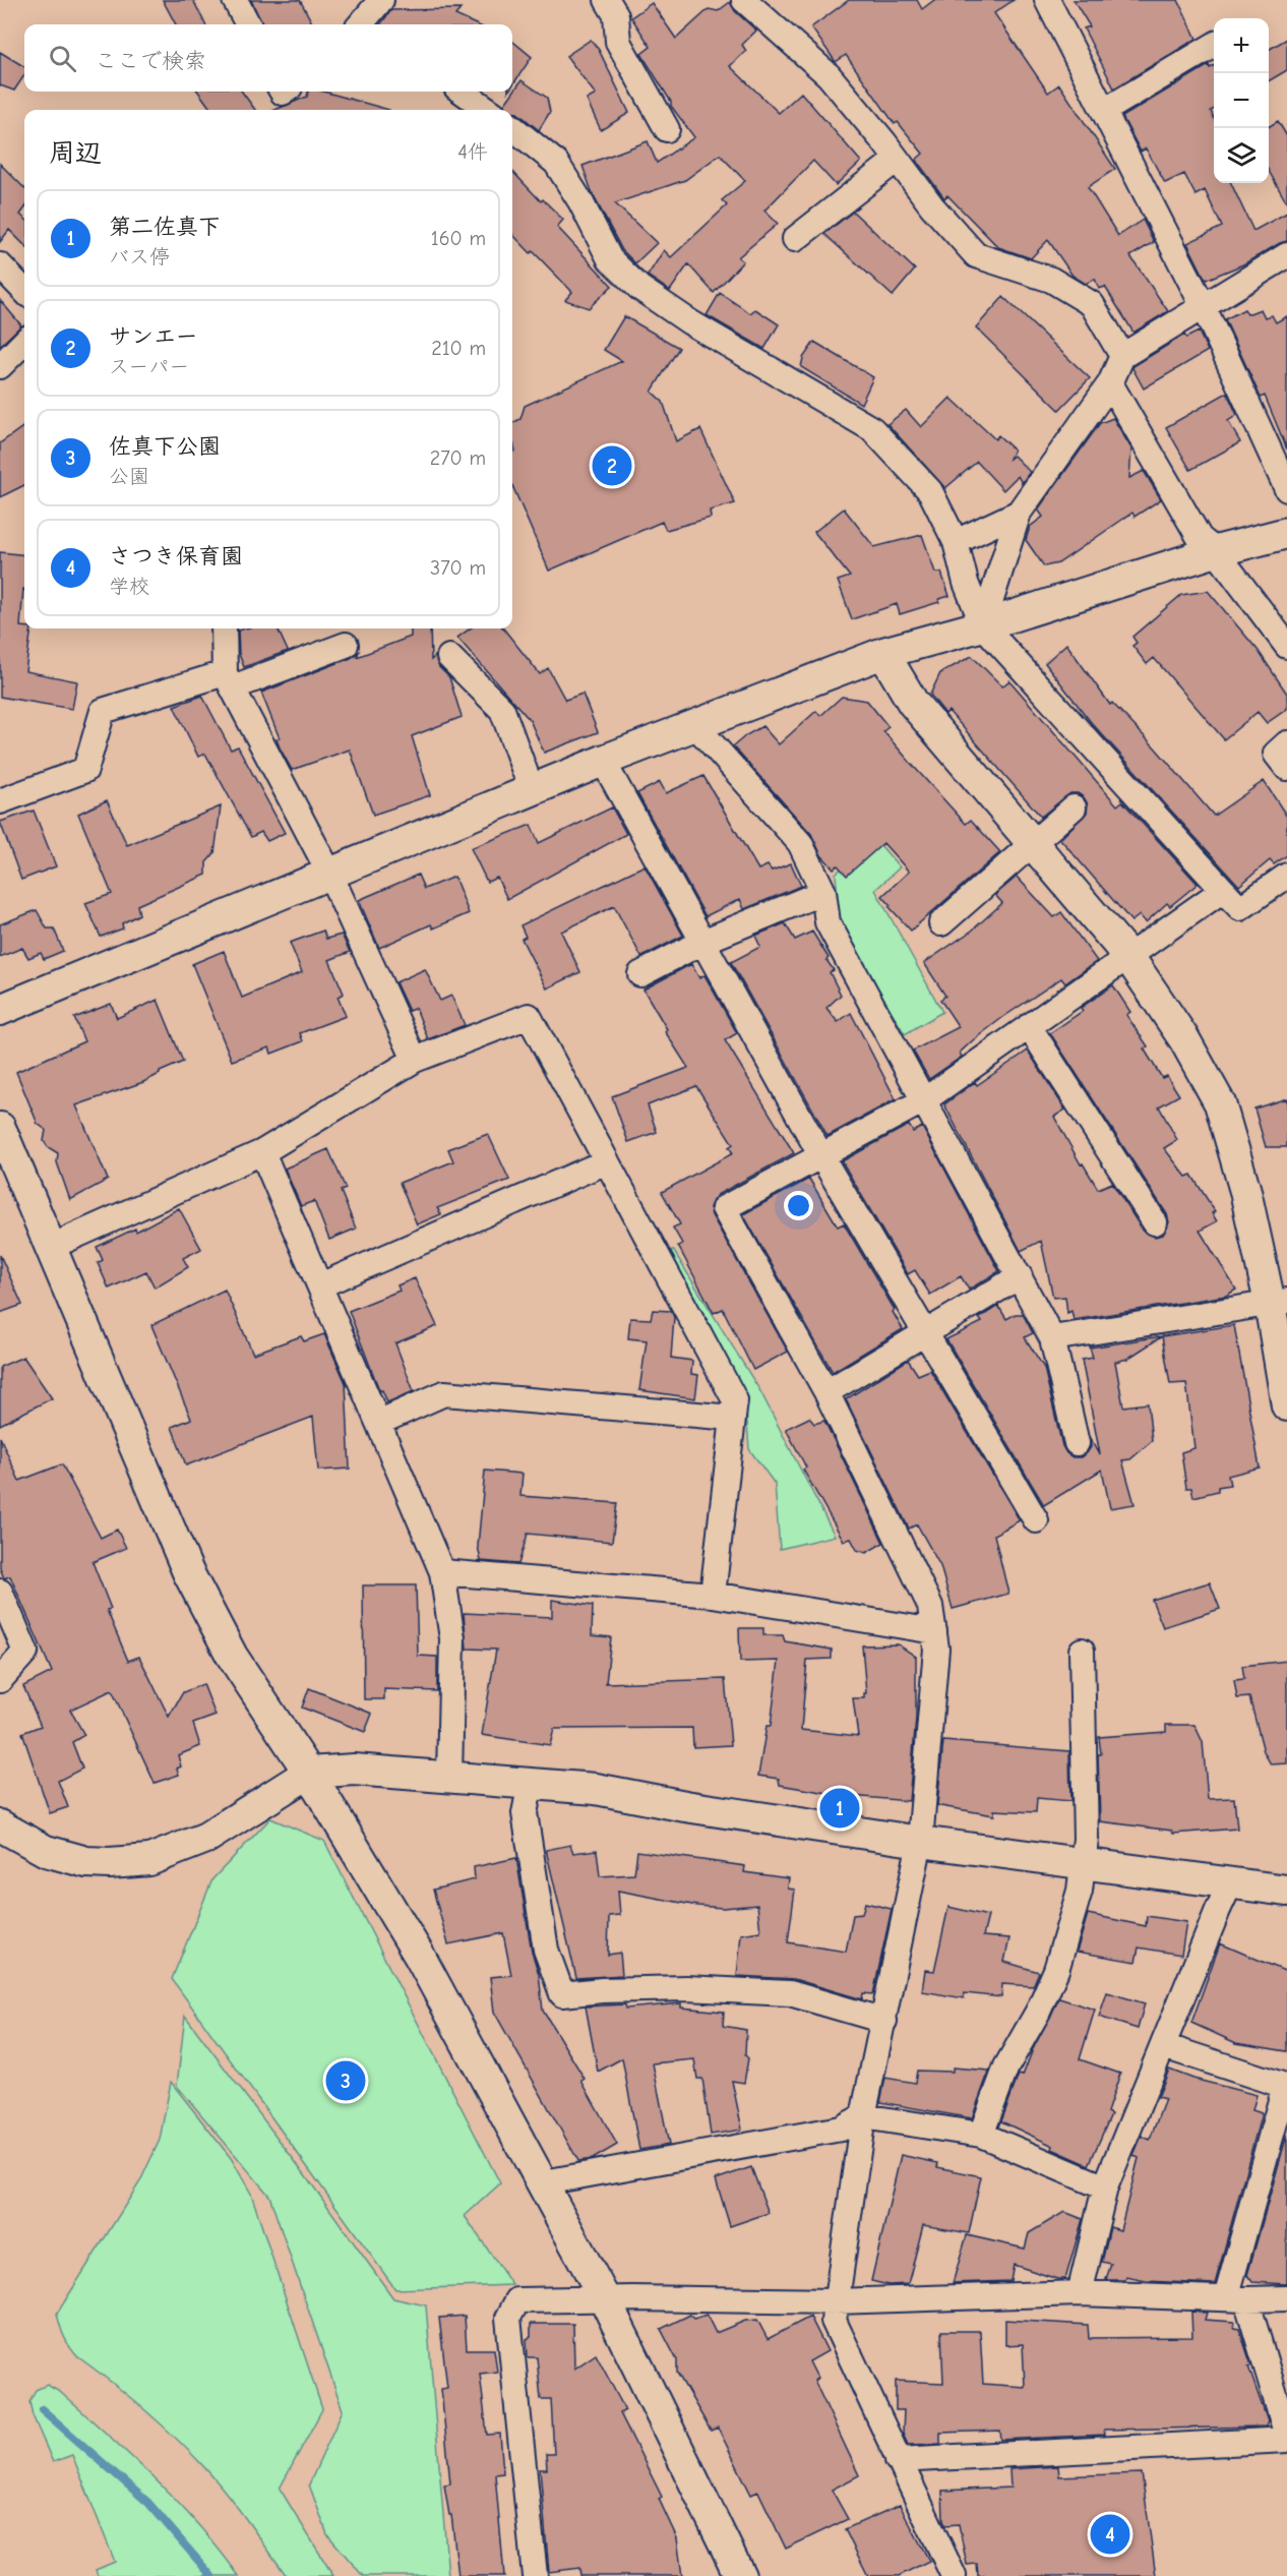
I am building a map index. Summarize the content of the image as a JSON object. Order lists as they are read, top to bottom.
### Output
{
  "page": {
    "map_buttons": ["+", "−"],
    "search": "ここで検索",
    "heading": ["周辺", "4件"],
    "list": [
      {
        "mark": "1",
        "name": "第二佐真下",
        "note": "バス停",
        "value": "160 m"
      },
      {
        "mark": "2",
        "name": "サンエー",
        "note": "スーパー",
        "value": "210 m"
      },
      {
        "mark": "3",
        "name": "佐真下公園",
        "note": "公園",
        "value": "270 m"
      },
      {
        "mark": "4",
        "name": "さつき保育園",
        "note": "学校",
        "value": "370 m"
      }
    ],
    "pins": [
      "2",
      "1",
      "3",
      "4"
    ]
  }
}
